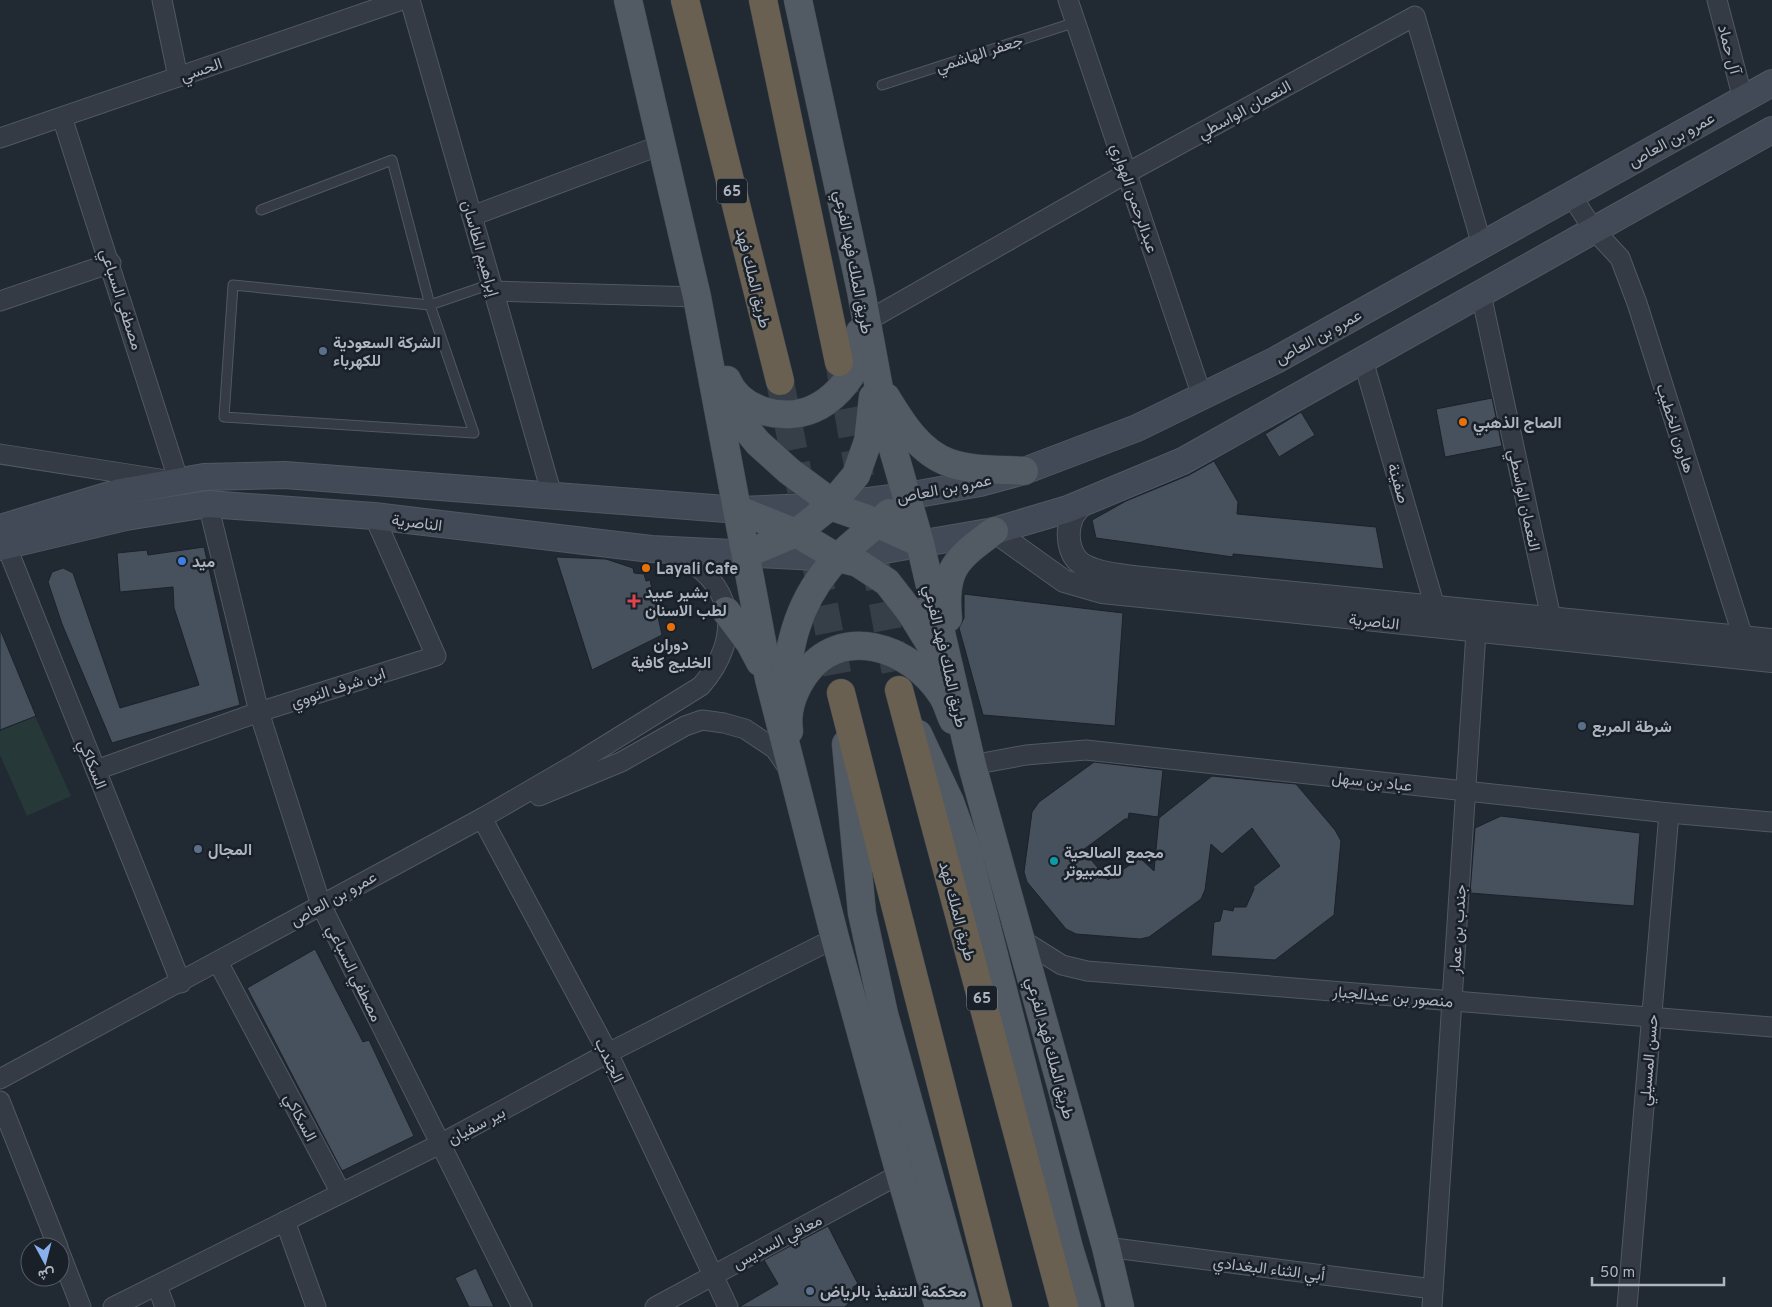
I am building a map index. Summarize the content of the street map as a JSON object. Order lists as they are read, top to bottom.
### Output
{
  "streets": {
    "highway": ["65", "طريق الملك فهد"],
    "main road": ["عمرو بن العاص", "طريق الملك فهد الفرعي", "الناصرية"],
    "street": [
      "آل حماد",
      "الحسي",
      "النعمان الواسطي",
      "عبدالرحمن الهواري",
      "إبراهيم الطاسان",
      "مصطفى السباعي",
      "هارون الخطيب",
      "صفينة",
      "ابن شرف النووي",
      "السكاكي",
      "عباد بن سهل",
      "جندب بن عمار",
      "مصطفي السباعي",
      "منصور بن عبدالجبار",
      "الجندب",
      "حسن المسيلي",
      "بير سفيان",
      "معافي السديس",
      "أبي الثناء البغدادي"
    ],
    "lane": ["جعفر الهاشمي"]
  },
  "crossings": [
    ["آل حماد", "عمرو بن العاص"],
    ["جعفر الهاشمي", "عبدالرحمن الهواري"],
    ["الحسي", "مصطفى السباعي"],
    ["النعمان الواسطي", "عمرو بن العاص"],
    ["النعمان الواسطي", "عبدالرحمن الهواري"],
    ["النعمان الواسطي", "طريق الملك فهد الفرعي"],
    ["النعمان الواسطي", "الناصرية"],
    ["عمرو بن العاص", "عبدالرحمن الهواري"],
    ["عمرو بن العاص", "طريق الملك فهد الفرعي"],
    ["عمرو بن العاص", "هارون الخطيب"],
    ["عمرو بن العاص", "الناصرية"],
    ["عمرو بن العاص", "السكاكي"],
    ["عمرو بن العاص", "مصطفي السباعي"],
    ["عمرو بن العاص", "الجندب"],
    ["طريق الملك فهد الفرعي", "عباد بن سهل"],
    ["طريق الملك فهد الفرعي", "منصور بن عبدالجبار"],
    ["طريق الملك فهد الفرعي", "أبي الثناء البغدادي"],
    ["هارون الخطيب", "الناصرية"],
    ["صفينة", "الناصرية"],
    ["الناصرية", "ابن شرف النووي"],
    ["الناصرية", "السكاكي"],
    ["الناصرية", "جندب بن عمار"],
    ["الناصرية", "مصطفي السباعي"],
    ["ابن شرف النووي", "السكاكي"],
    ["ابن شرف النووي", "مصطفي السباعي"],
    ["السكاكي", "بير سفيان"],
    ["عباد بن سهل", "جندب بن عمار"],
    ["عباد بن سهل", "حسن المسيلي"],
    ["جندب بن عمار", "منصور بن عبدالجبار"],
    ["جندب بن عمار", "أبي الثناء البغدادي"],
    ["مصطفي السباعي", "بير سفيان"],
    ["منصور بن عبدالجبار", "حسن المسيلي"],
    ["الجندب", "بير سفيان"],
    ["الجندب", "معافي السديس"]
  ],
  "places": {
    "other": [
      "الشركة السعودية للكهرباء",
      "الصاج الذهبي",
      "ميد",
      "Layali Cafe",
      "دوران الخليج كافية",
      "شرطة المربع",
      "المجال",
      "مجمع الصالحية للكمبيوتر",
      "محكمة التنفيذ بالرياض"
    ],
    "health": ["بشير عبيد لطب الاسنان"]
  },
  "scale_bar": "50 m",
  "north": "bottom"
}
